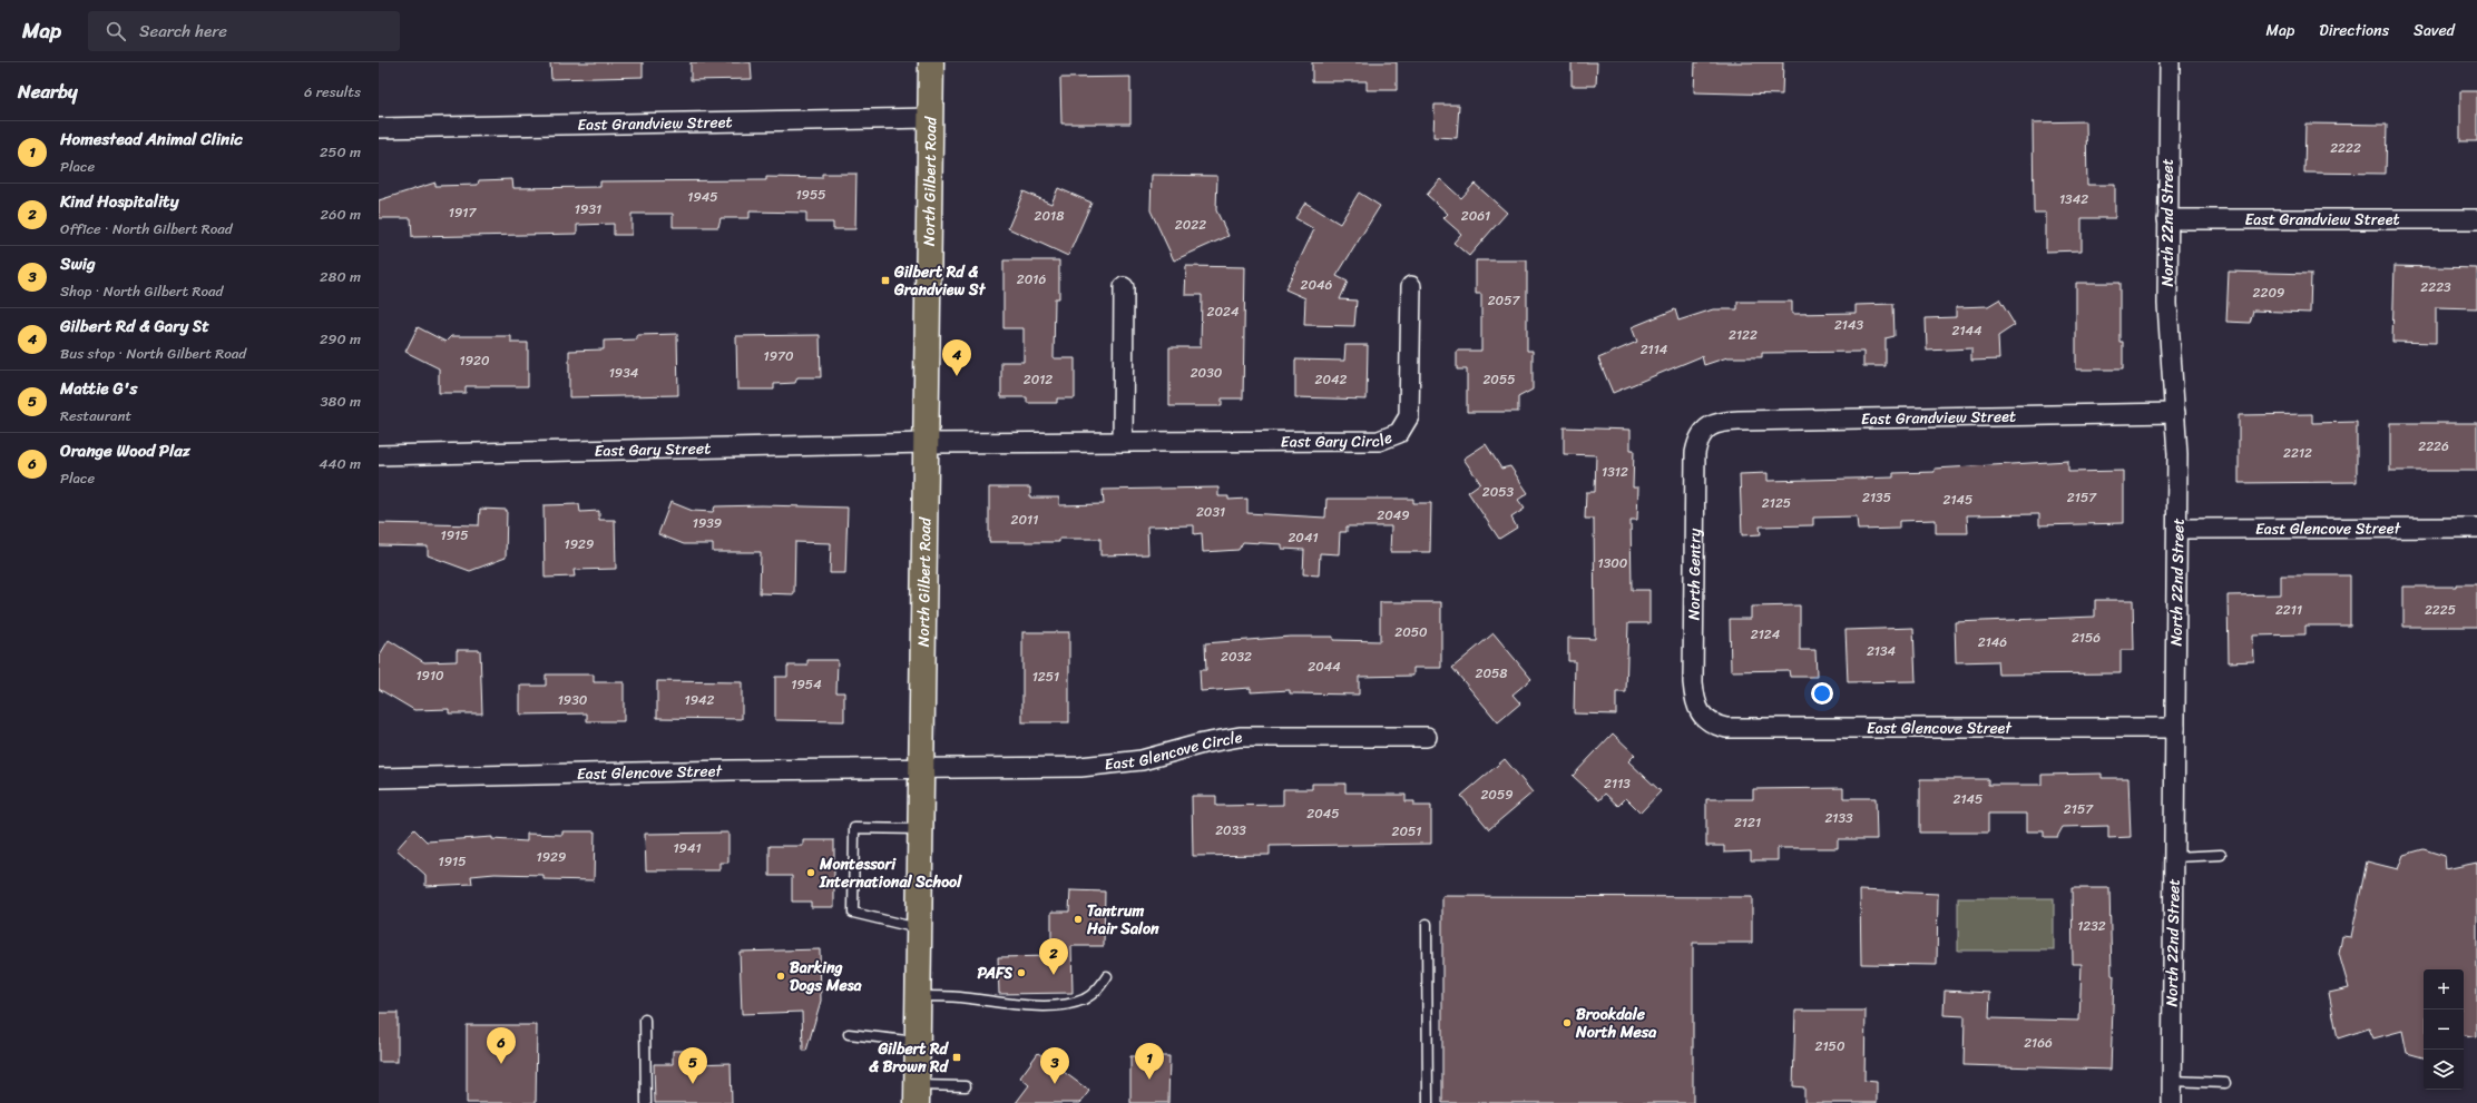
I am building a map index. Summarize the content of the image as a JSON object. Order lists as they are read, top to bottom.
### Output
{
  "streets": {
    "main road": ["North Gilbert Road"],
    "street": [
      "East Grandview Street",
      "North 22nd Street",
      "East Gary Circle",
      "East Gary Street",
      "East Glencove Street",
      "North Gentry",
      "East Glencove Circle"
    ]
  },
  "crossings": [
    ["East Grandview Street", "North Gilbert Road"],
    ["East Grandview Street", "North 22nd Street"],
    ["East Grandview Street", "North Gentry"],
    ["North Gilbert Road", "East Gary Circle"],
    ["North Gilbert Road", "East Gary Street"],
    ["North Gilbert Road", "East Glencove Street"],
    ["North Gilbert Road", "East Glencove Circle"],
    ["North 22nd Street", "East Glencove Street"],
    ["East Gary Circle", "East Gary Street"],
    ["East Glencove Street", "North Gentry"],
    ["East Glencove Street", "East Glencove Circle"]
  ],
  "places": {
    "transit": ["Gilbert Rd & Grandview St", "Gilbert Rd & Brown Rd"],
    "other": [
      "Montessori International School",
      "Tantrum Hair Salon",
      "PAFS",
      "Barking Dogs Mesa",
      "Brookdale North Mesa"
    ]
  },
  "house_numbers": [
    "2222",
    "1955",
    "1945",
    "1342",
    "1931",
    "1917",
    "2018",
    "2061",
    "2022",
    "2016",
    "2046",
    "2223",
    "2209",
    "2057",
    "2024",
    "2143",
    "2144",
    "2122",
    "2114",
    "1970",
    "1920",
    "1934",
    "2030",
    "2012",
    "2042",
    "2055",
    "2226",
    "2212",
    "1312",
    "2053",
    "2135",
    "2157",
    "2145",
    "2125",
    "2031",
    "2049",
    "2011",
    "1939",
    "1915",
    "2041",
    "1929",
    "1300",
    "2211",
    "2225",
    "2050",
    "2124",
    "2156",
    "2146",
    "2134",
    "2032",
    "2044",
    "2058",
    "1910",
    "1251",
    "1954",
    "1930",
    "1942",
    "2113",
    "2059",
    "2145",
    "2157",
    "2045",
    "2133",
    "2121",
    "2033",
    "2051",
    "1941",
    "1929",
    "1915",
    "1232",
    "2166",
    "2150"
  ],
  "page": {
    "header": "Map",
    "search": "Search here",
    "nav": ["Map", "Directions", "Saved"],
    "heading": ["Nearby", "6 results"],
    "list": [
      {
        "mark": "1",
        "name": "Homestead Animal Clinic",
        "note": "Place",
        "value": "250 m"
      },
      {
        "mark": "2",
        "name": "Kind Hospitality",
        "note": "Office · North Gilbert Road",
        "value": "260 m"
      },
      {
        "mark": "3",
        "name": "Swig",
        "note": "Shop · North Gilbert Road",
        "value": "280 m"
      },
      {
        "mark": "4",
        "name": "Gilbert Rd & Gary St",
        "note": "Bus stop · North Gilbert Road",
        "value": "290 m"
      },
      {
        "mark": "5",
        "name": "Mattie G's",
        "note": "Restaurant",
        "value": "380 m"
      },
      {
        "mark": "6",
        "name": "Orange Wood Plaz",
        "note": "Place",
        "value": "440 m"
      }
    ],
    "pins": [
      "4",
      "2",
      "6",
      "1",
      "3",
      "5"
    ],
    "map_buttons": ["+", "−"]
  }
}
